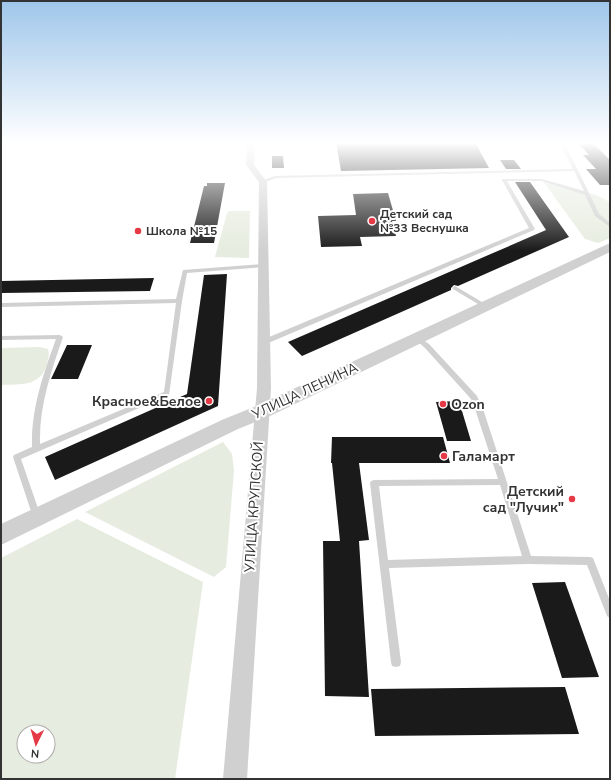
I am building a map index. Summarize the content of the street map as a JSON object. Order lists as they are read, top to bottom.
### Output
{
  "streets": {
    "street": ["УЛИЦА ЛЕНИНА", "УЛИЦА КРУПСКОЙ"]
  },
  "crossings": [
    ["УЛИЦА ЛЕНИНА", "УЛИЦА КРУПСКОЙ"]
  ],
  "places": [
    "Детский сад №33 Веснушка",
    "Школа №15",
    "Красное&Белое",
    "Ozon",
    "Галамарт",
    "Детский сад \"Лучик\""
  ],
  "north": "bottom"
}
